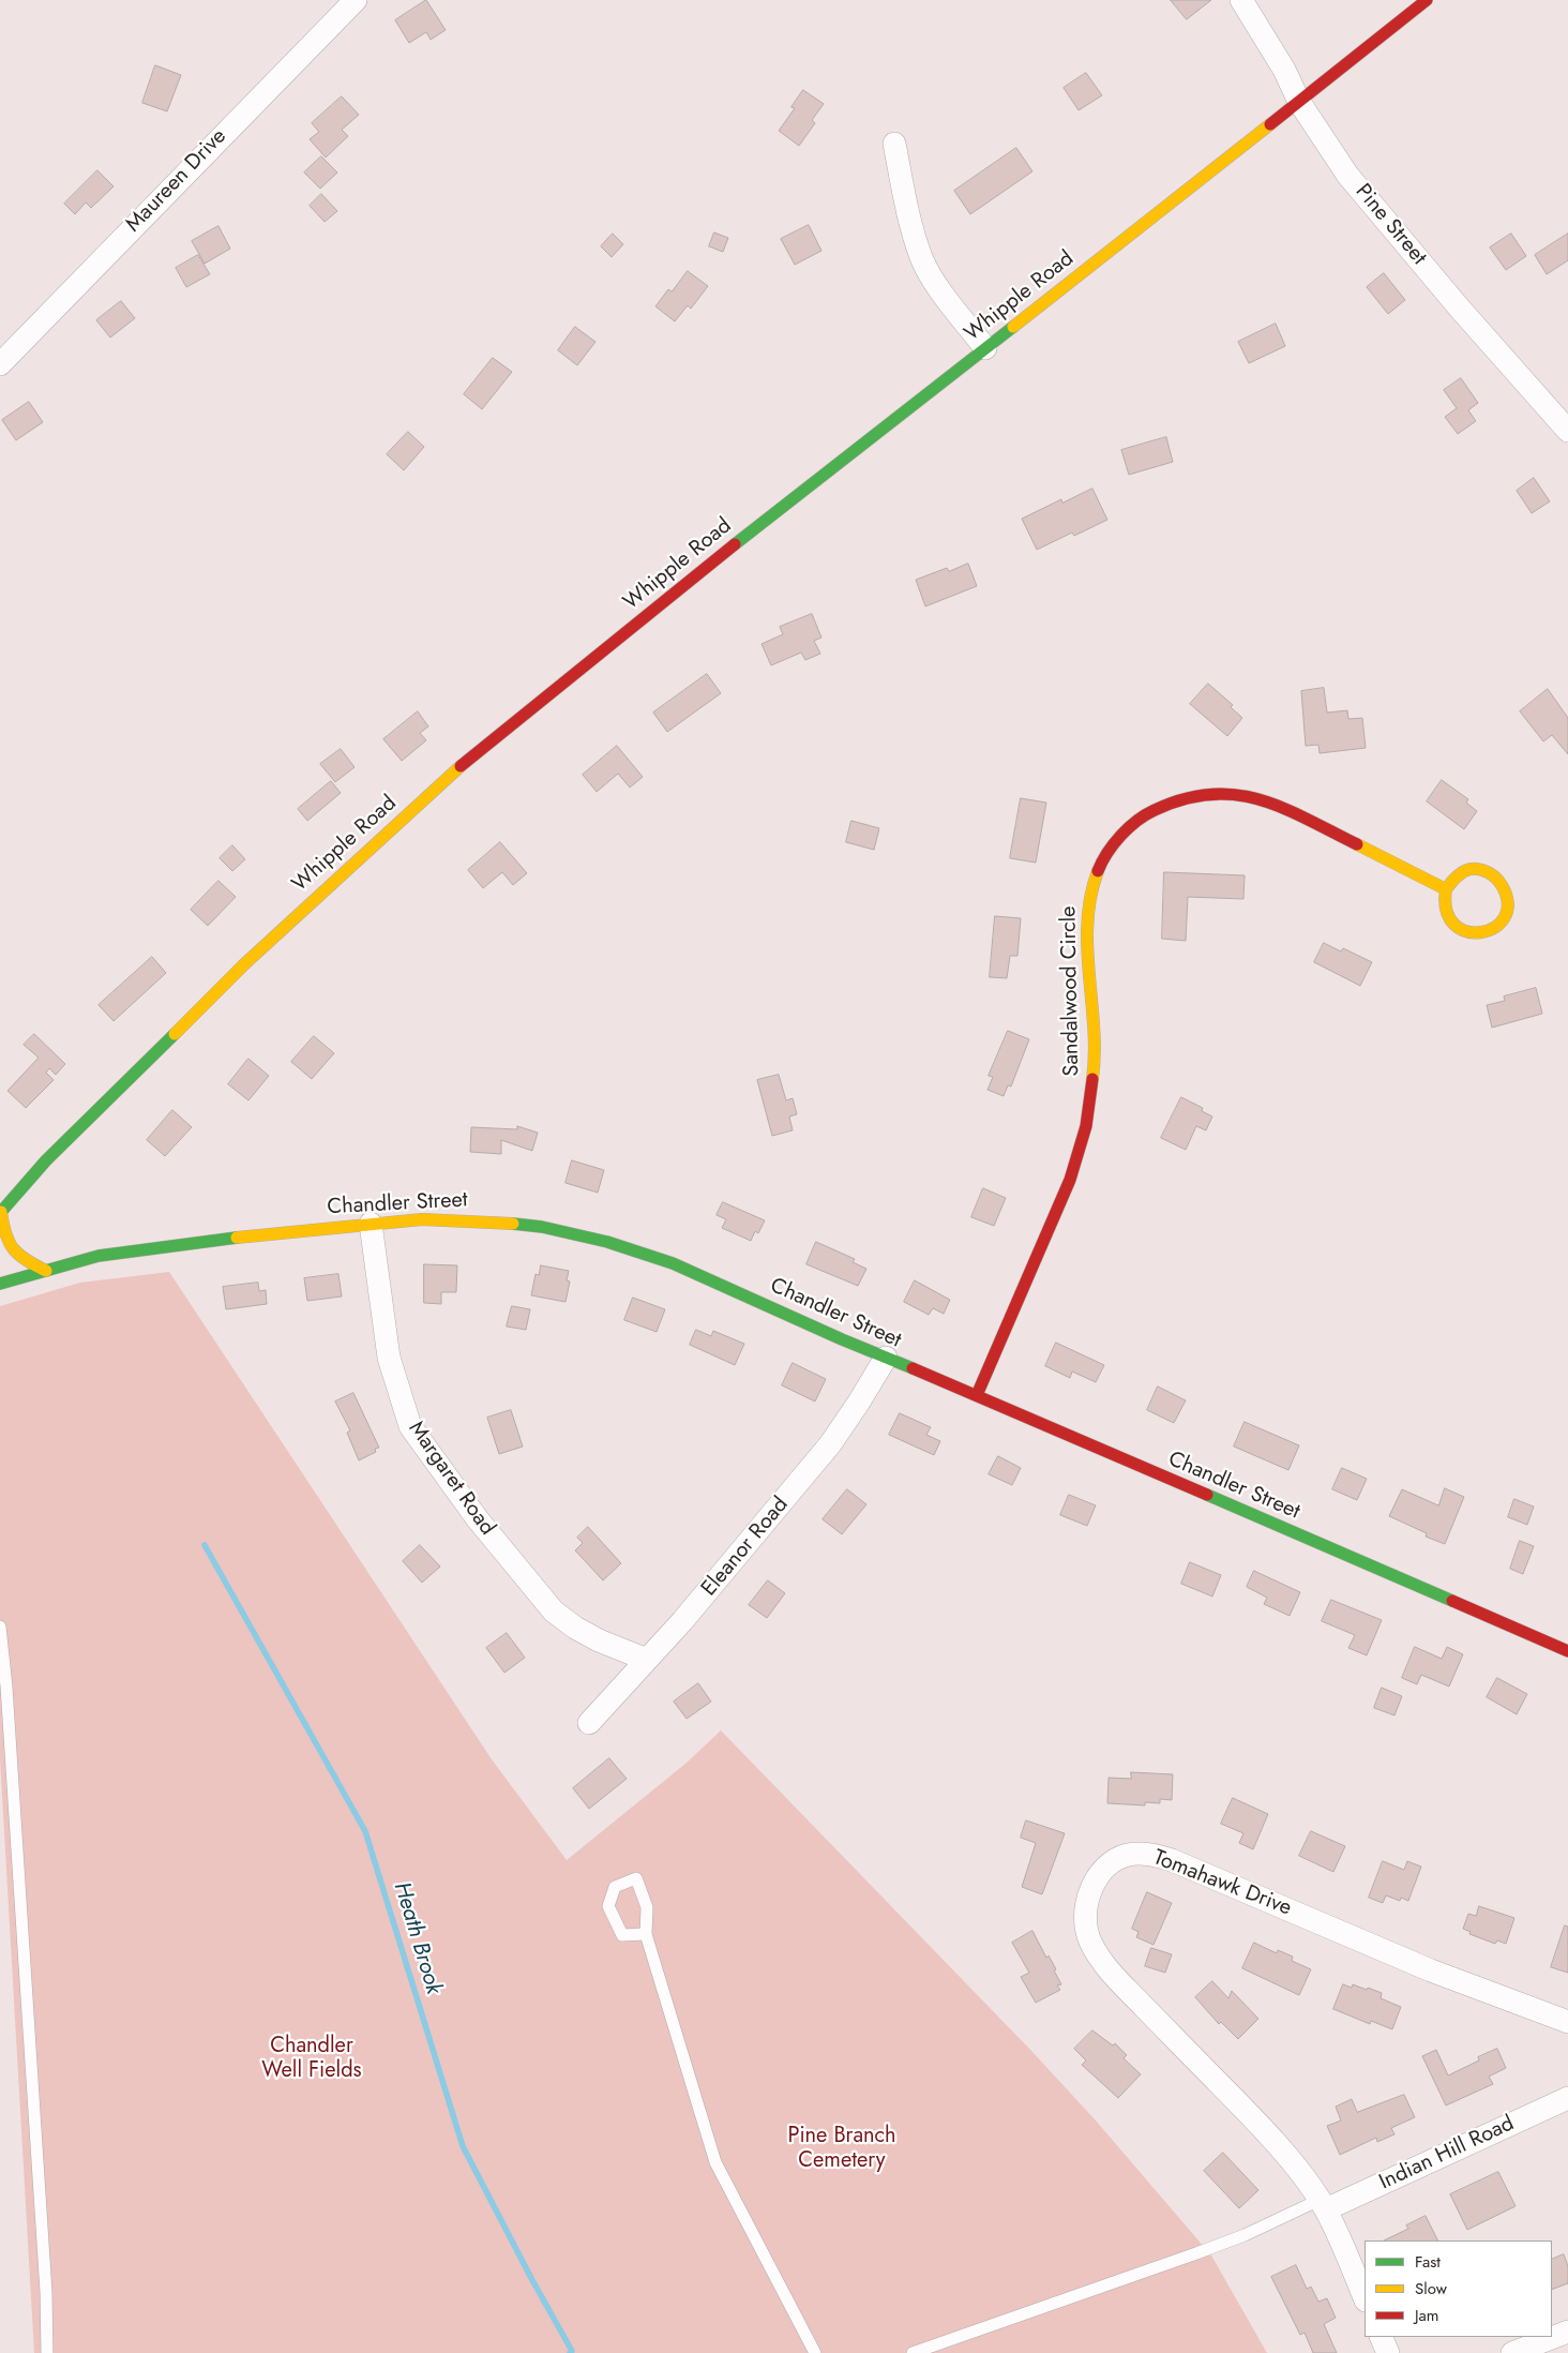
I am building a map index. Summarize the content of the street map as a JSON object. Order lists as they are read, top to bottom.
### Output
{
  "streets": {
    "main road": ["Whipple Road", "Sandalwood Circle", "Chandler Street"],
    "street": [
      "Maureen Drive",
      "Pine Street",
      "Margaret Road",
      "Eleanor Road",
      "Tomahawk Drive",
      "Indian Hill Road"
    ]
  },
  "crossings": [
    ["Pine Street", "Whipple Road"],
    ["Sandalwood Circle", "Chandler Street"],
    ["Chandler Street", "Margaret Road"],
    ["Chandler Street", "Eleanor Road"],
    ["Margaret Road", "Eleanor Road"],
    ["Tomahawk Drive", "Indian Hill Road"]
  ],
  "water": ["Heath Brook"],
  "parks": ["Chandler Well Fields", "Pine Branch Cemetery"],
  "legend": ["Fast", "Slow", "Jam"]
}
